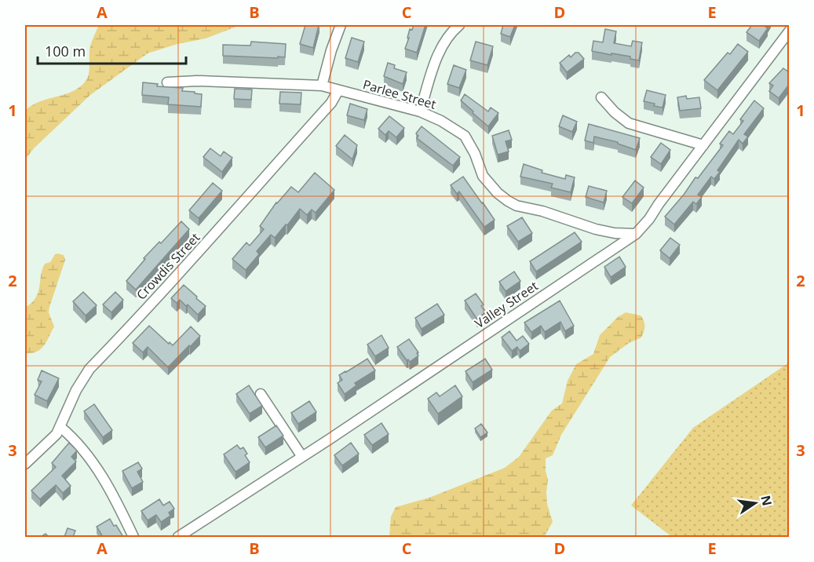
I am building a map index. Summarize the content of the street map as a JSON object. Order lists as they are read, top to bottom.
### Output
{
  "streets": {
    "street": ["Parlee Street", "Crowdis Street", "Valley Street"]
  },
  "crossings": [
    ["Parlee Street", "Crowdis Street"],
    ["Parlee Street", "Valley Street"]
  ],
  "scale_bar": "100 m",
  "north": "right",
  "grid": {
    "columns": [
      "A",
      "B",
      "C",
      "D",
      "E"
    ],
    "rows": ["1", "2", "3"]
  }
}
